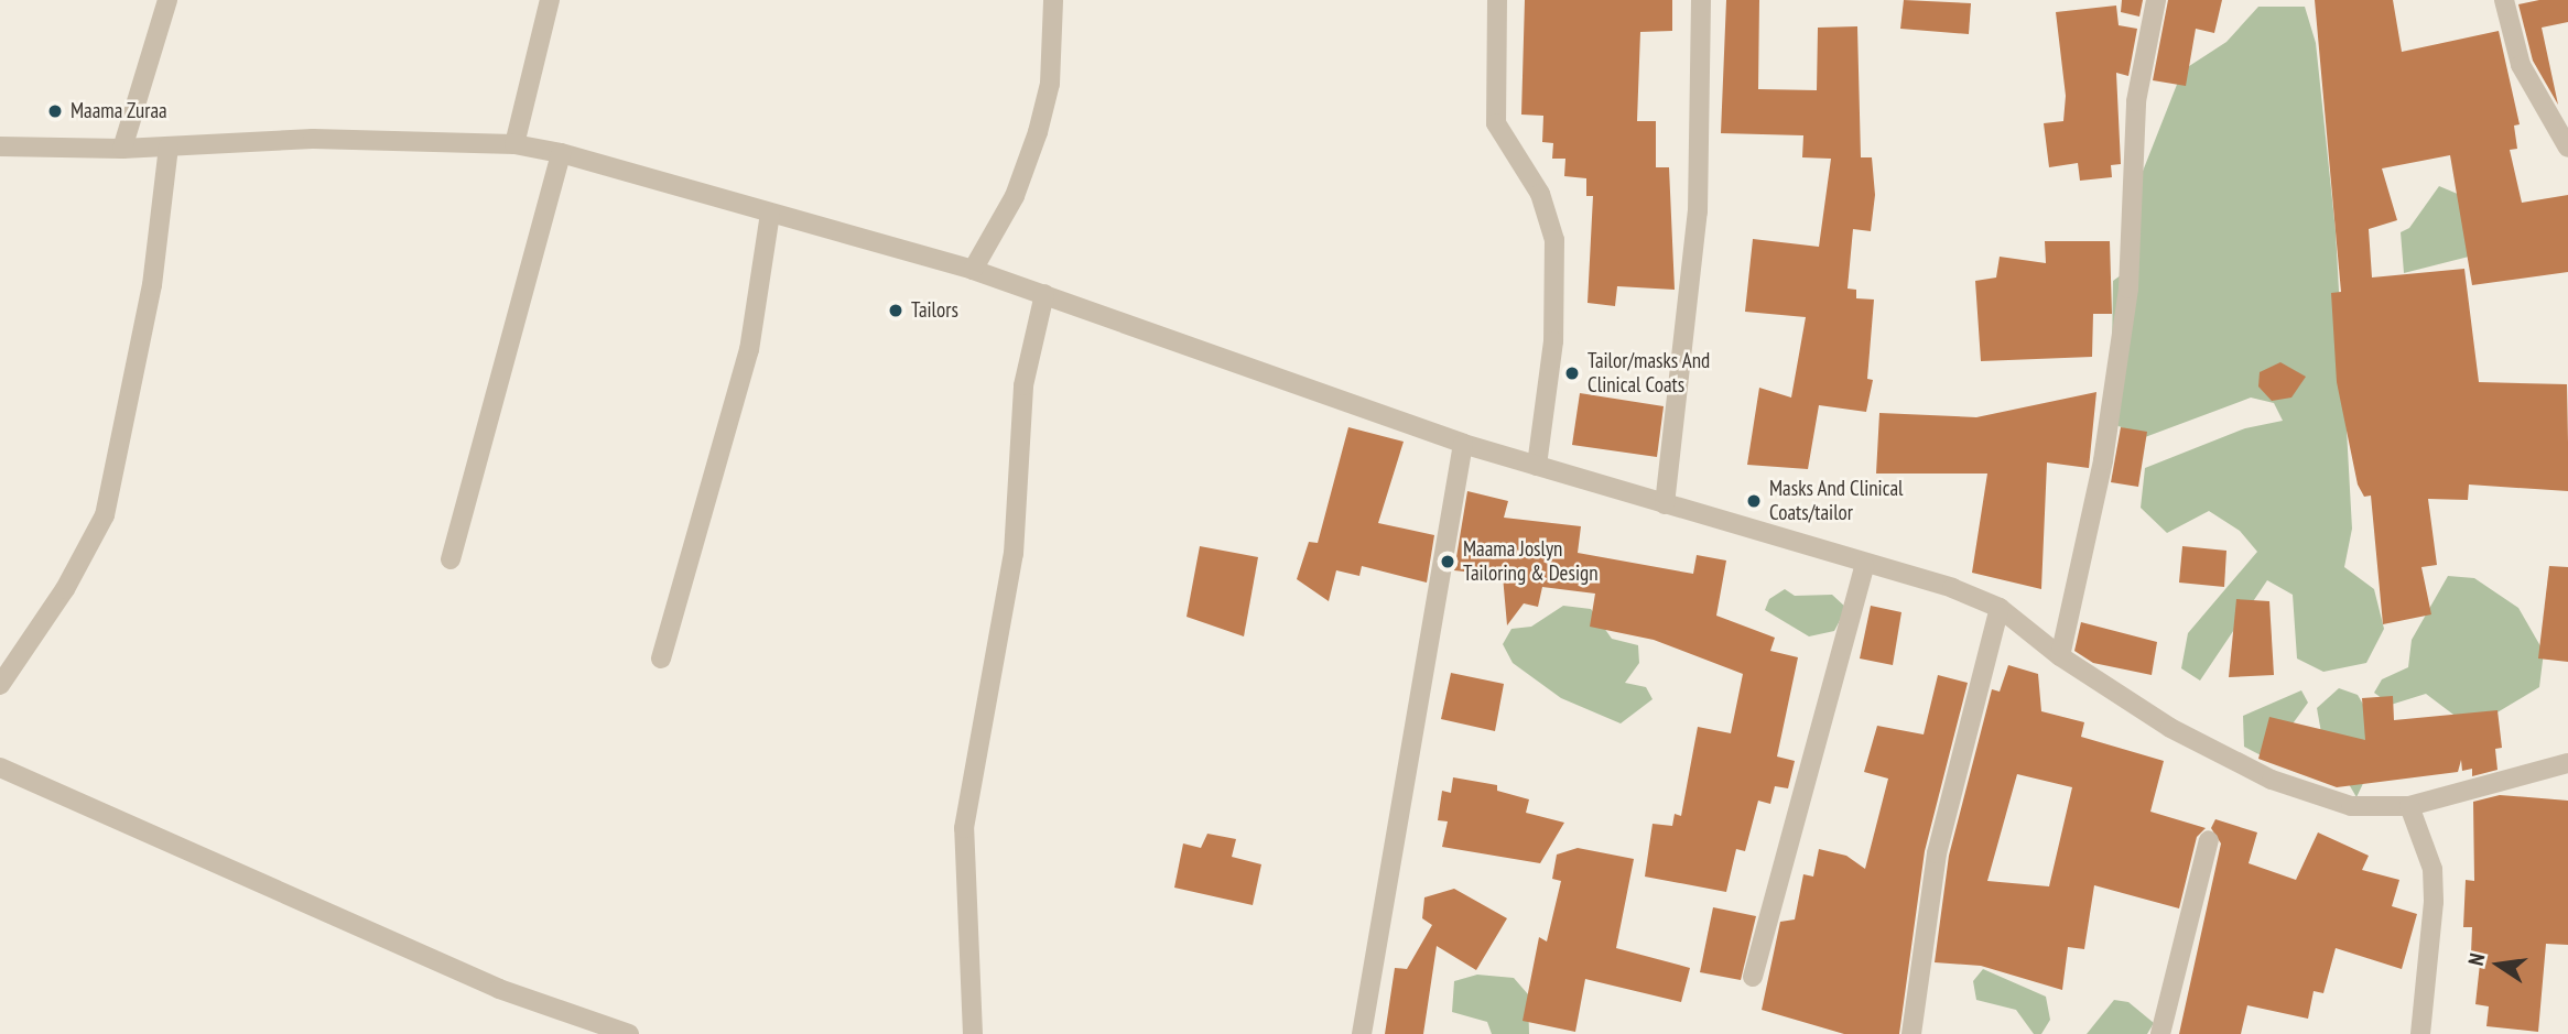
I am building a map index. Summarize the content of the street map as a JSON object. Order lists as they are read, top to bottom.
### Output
{
  "places": [
    "Maama Zuraa",
    "Tailors",
    "Tailor/masks And Clinical Coats",
    "Masks And Clinical Coats/tailor",
    "Maama Joslyn Tailoring & Design"
  ],
  "north": "left"
}
